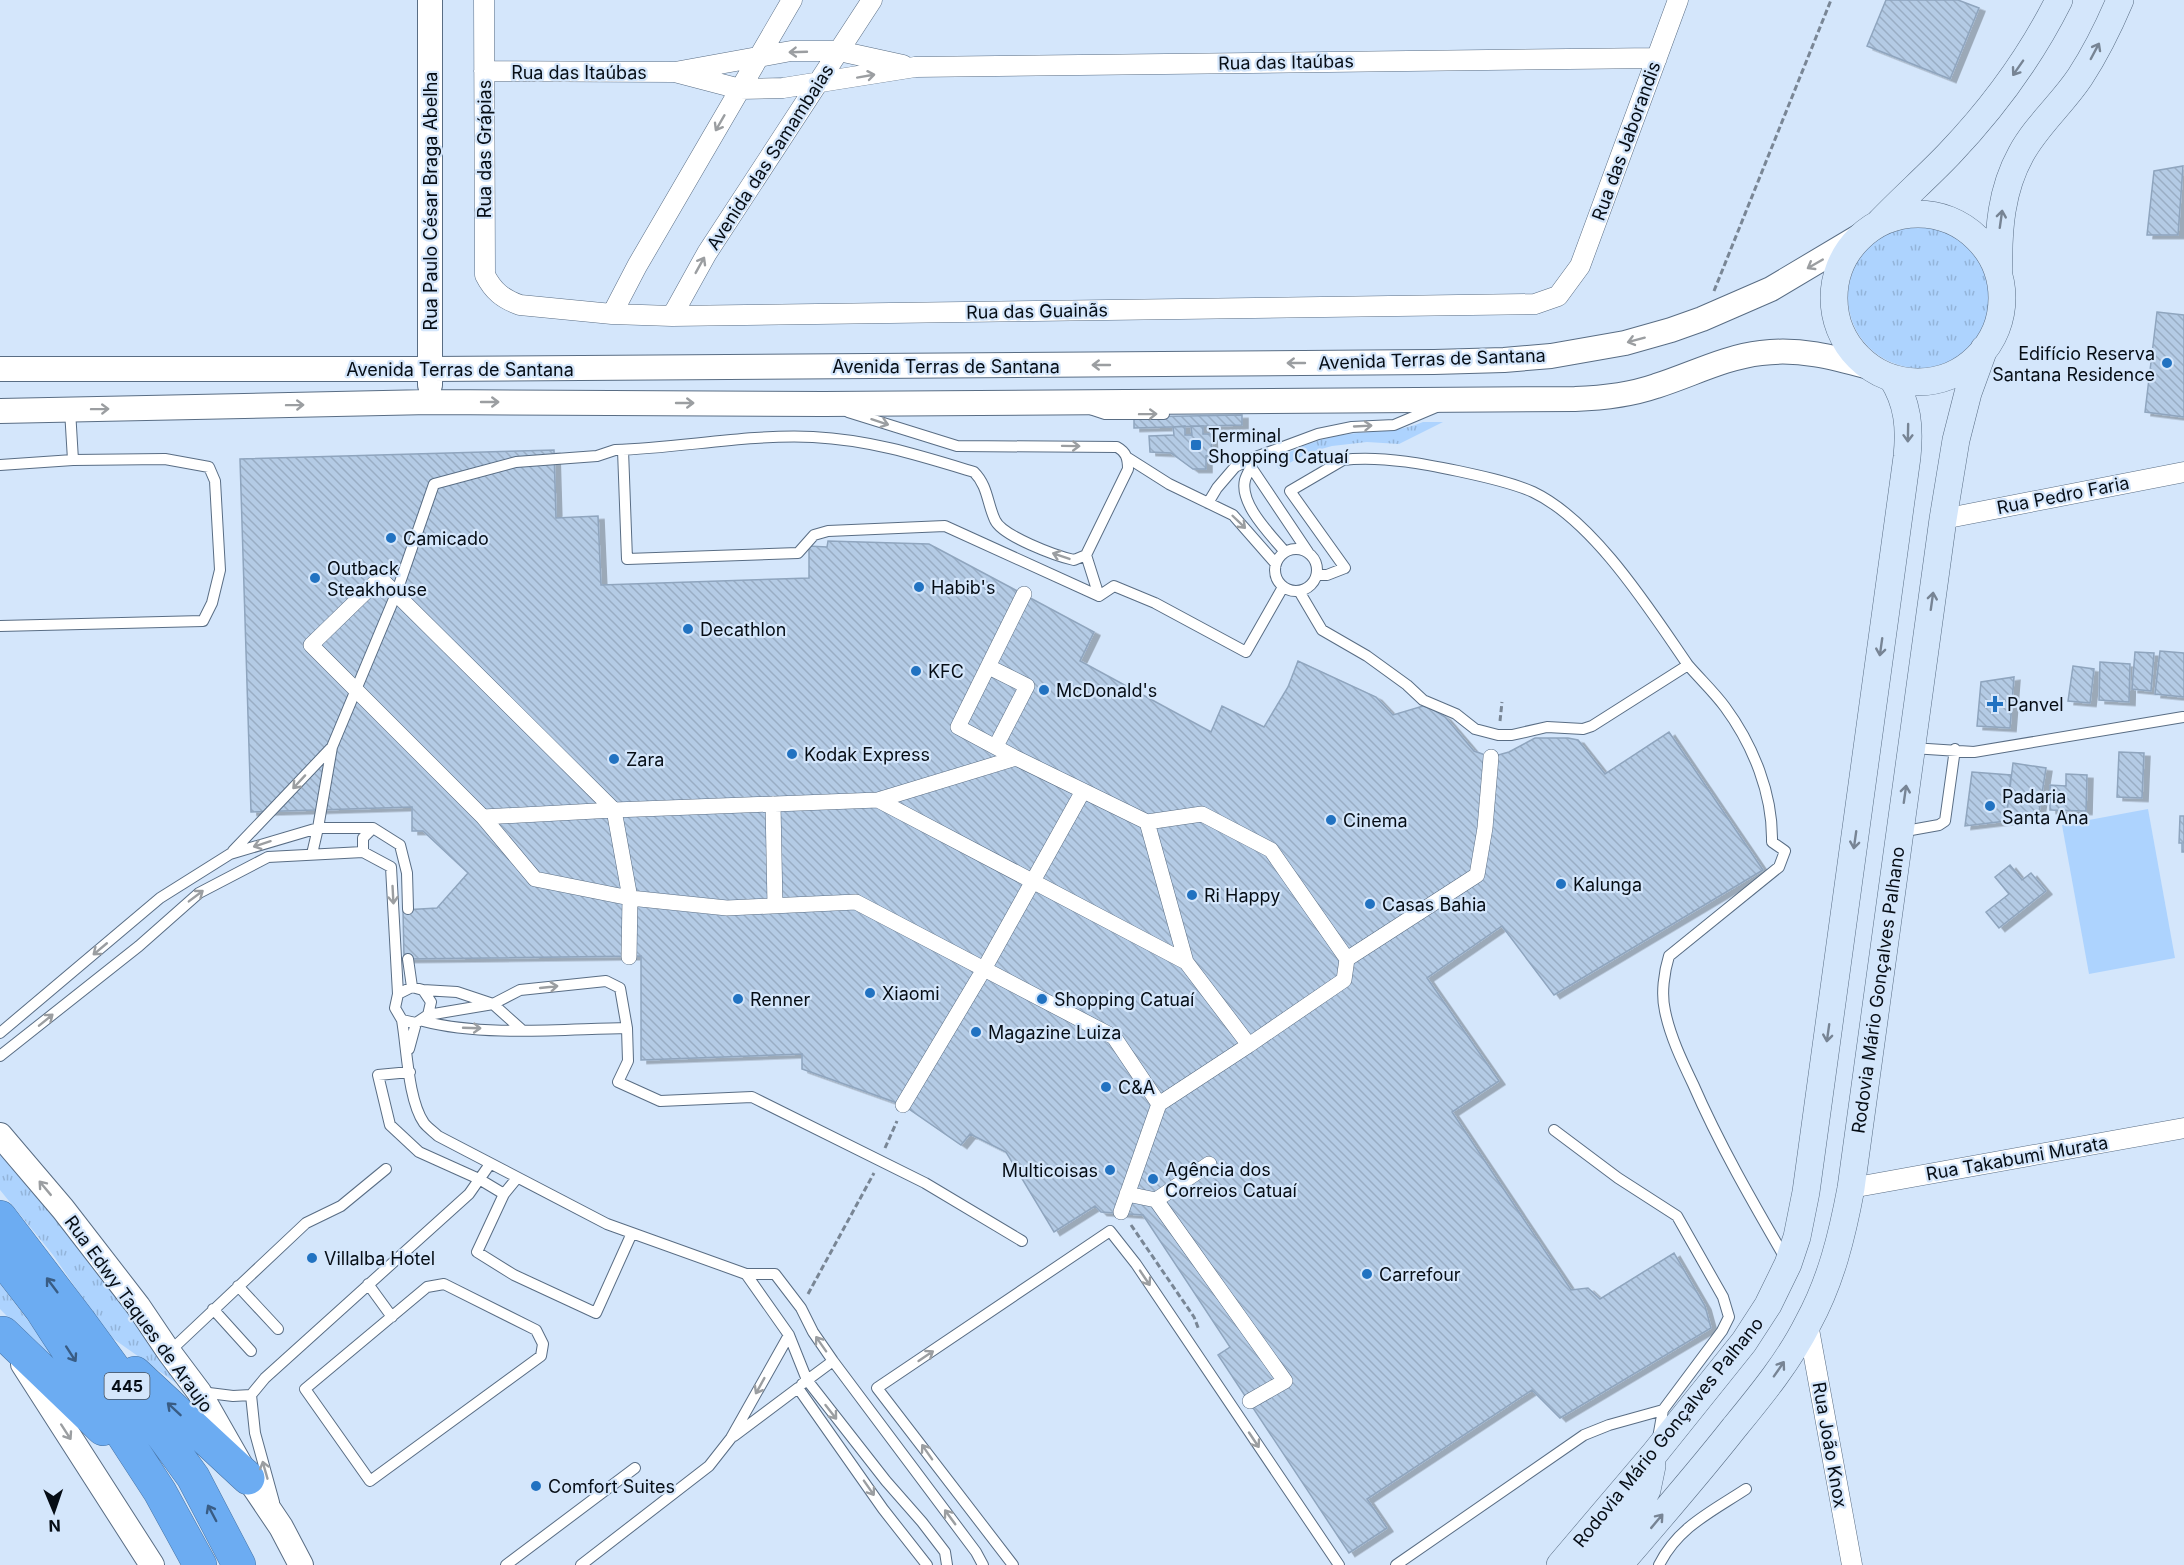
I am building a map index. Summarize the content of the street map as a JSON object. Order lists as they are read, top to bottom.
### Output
{
  "streets": {
    "highway": ["445"],
    "main road": ["Rodovia Mário Gonçalves Palhano"],
    "street": [
      "Rua das Itaúbas",
      "Rua das Jaborandis",
      "Rua das Grápias",
      "Avenida das Samambaias",
      "Rua Paulo César Braga Abelha",
      "Rua das Guainãs",
      "Avenida Terras de Santana",
      "Rua Pedro Faria",
      "Rua Takabumi Murata",
      "Rua Edwy Taques de Araujo",
      "Rua João Knox"
    ]
  },
  "crossings": [
    ["Rua das Itaúbas", "Rua das Jaborandis"],
    ["Rua das Itaúbas", "Rua das Grápias"],
    ["Rua das Itaúbas", "Avenida das Samambaias"],
    ["Rua das Jaborandis", "Rua das Guainãs"],
    ["Rua das Grápias", "Rua das Guainãs"],
    ["Avenida das Samambaias", "Rua das Guainãs"],
    ["Rua Paulo César Braga Abelha", "Avenida Terras de Santana"],
    ["Avenida Terras de Santana", "Rodovia Mário Gonçalves Palhano"],
    ["Rua Pedro Faria", "Rodovia Mário Gonçalves Palhano"],
    ["Rodovia Mário Gonçalves Palhano", "Rua Takabumi Murata"],
    ["Rodovia Mário Gonçalves Palhano", "Rua João Knox"]
  ],
  "places": {
    "other": [
      "Edifício Reserva Santana Residence",
      "Camicado",
      "Outback Steakhouse",
      "Habib's",
      "Decathlon",
      "KFC",
      "McDonald's",
      "Kodak Express",
      "Zara",
      "Padaria Santa Ana",
      "Cinema",
      "Kalunga",
      "Ri Happy",
      "Casas Bahia",
      "Xiaomi",
      "Renner",
      "Shopping Catuaí",
      "Magazine Luiza",
      "C&A",
      "Multicoisas",
      "Agência dos Correios Catuaí",
      "Villalba Hotel",
      "Carrefour",
      "Comfort Suites"
    ],
    "transit": ["Terminal Shopping Catuaí"],
    "health": ["Panvel"]
  },
  "north": "bottom"
}
